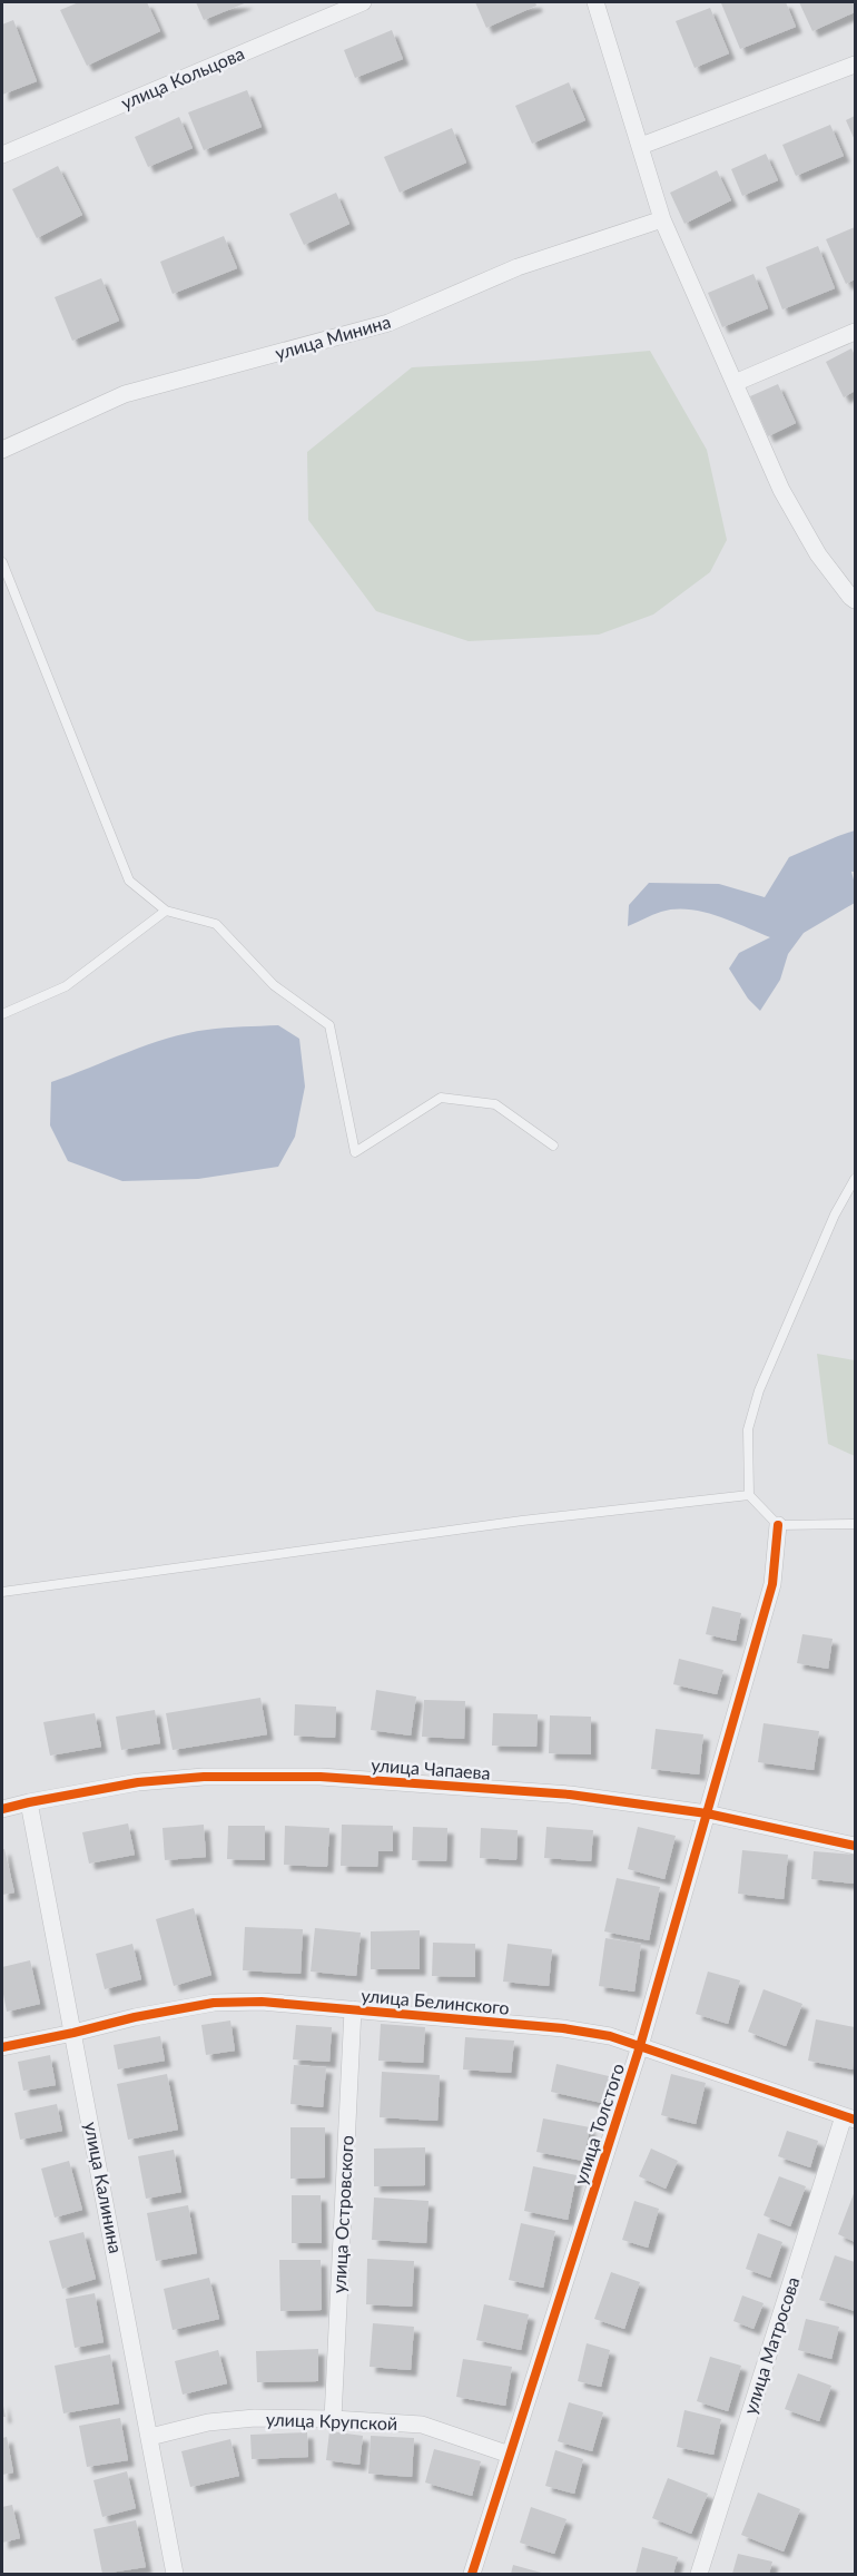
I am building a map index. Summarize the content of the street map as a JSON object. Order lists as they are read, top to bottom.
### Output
{
  "streets": {
    "street": [
      "улица Кольцова",
      "улица Минина",
      "улица Чапаева",
      "улица Белинского",
      "улица Толстого",
      "улица Калинина",
      "улица Островского",
      "улица Матросова",
      "улица Крупской"
    ]
  },
  "crossings": [
    ["улица Чапаева", "улица Толстого"],
    ["улица Чапаева", "улица Калинина"],
    ["улица Белинского", "улица Толстого"],
    ["улица Белинского", "улица Калинина"],
    ["улица Белинского", "улица Островского"],
    ["улица Белинского", "улица Матросова"],
    ["улица Толстого", "улица Крупской"],
    ["улица Калинина", "улица Крупской"],
    ["улица Островского", "улица Крупской"]
  ]
}
